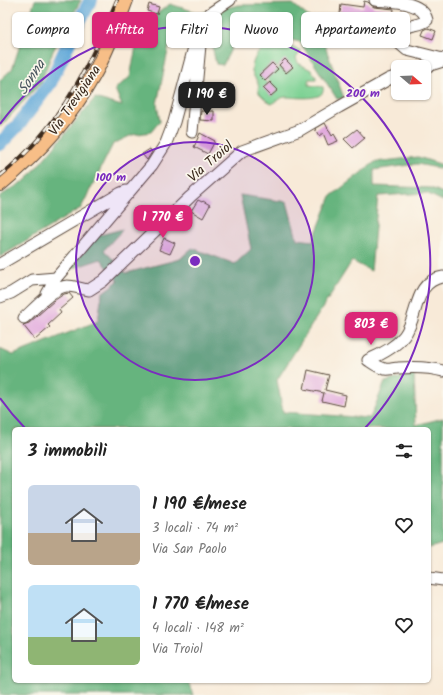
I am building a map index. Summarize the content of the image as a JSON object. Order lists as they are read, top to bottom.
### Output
{
  "streets": {
    "main road": ["Via Trevigiana"],
    "street": ["Via Troiol"]
  },
  "water": ["Sonna"],
  "north": "right",
  "page": {
    "chip": [
      "Compra",
      "Affitta",
      "Filtri",
      "Nuovo",
      "Appartamento"
    ],
    "price": ["1 190 €", "1 770 €", "803 €"],
    "heading": "3 immobili",
    "list": [
      {
        "name": "1 190 €/mese",
        "note": "3 locali · 74 m² · Via San Paolo"
      },
      {
        "name": "1 770 €/mese",
        "note": "4 locali · 148 m² · Via Troiol"
      }
    ]
  },
  "rings": ["200 m", "100 m"]
}
